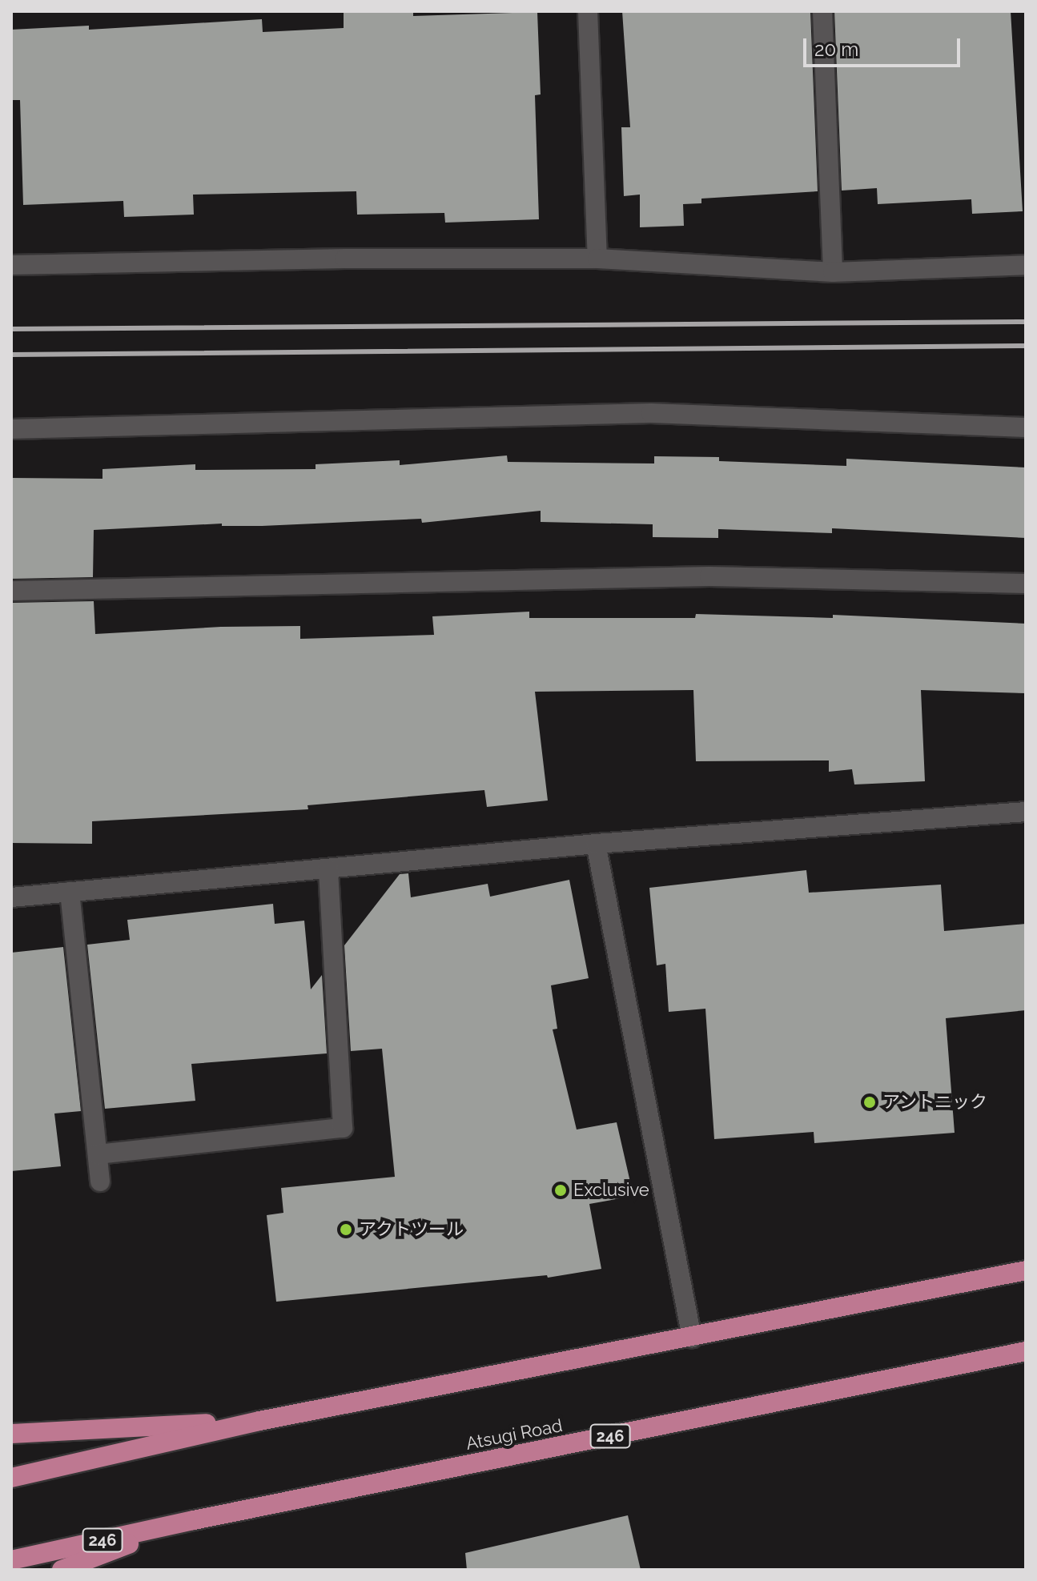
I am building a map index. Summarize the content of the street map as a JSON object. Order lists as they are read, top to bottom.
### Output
{
  "streets": {
    "highway": ["Atsugi Road", "246"]
  },
  "places": ["アントニック", "Exclusive", "アクトツール"],
  "scale_bar": "20 m"
}
